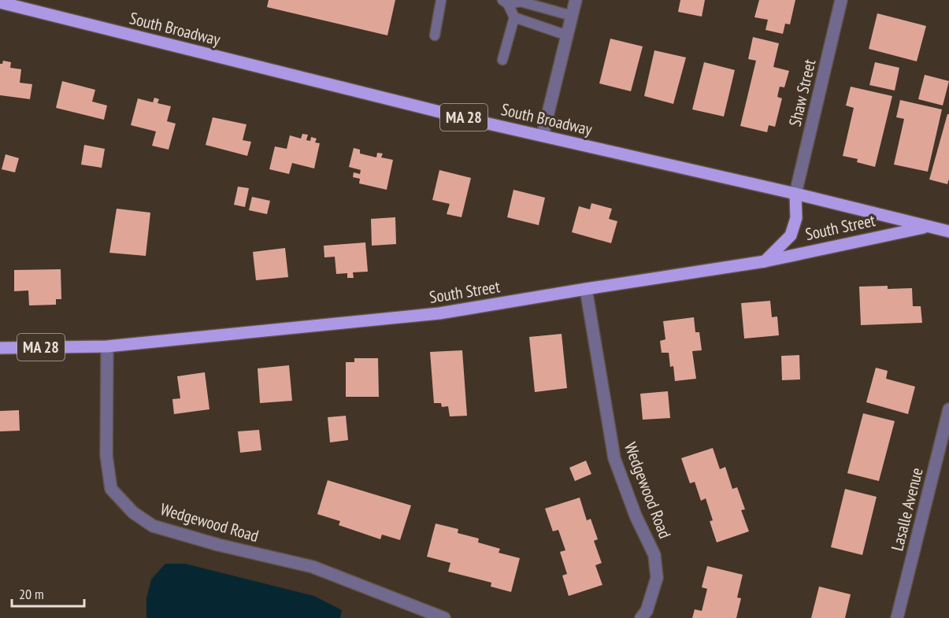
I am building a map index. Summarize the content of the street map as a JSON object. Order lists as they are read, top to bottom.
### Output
{
  "streets": {
    "main road": ["South Broadway", "MA 28", "South Street"],
    "street": ["Shaw Street", "Wedgewood Road", "Lasalle Avenue"]
  },
  "crossings": [
    ["South Broadway", "Shaw Street"],
    ["South Broadway", "South Street"],
    ["South Street", "Wedgewood Road"]
  ],
  "scale_bar": "20 m"
}
